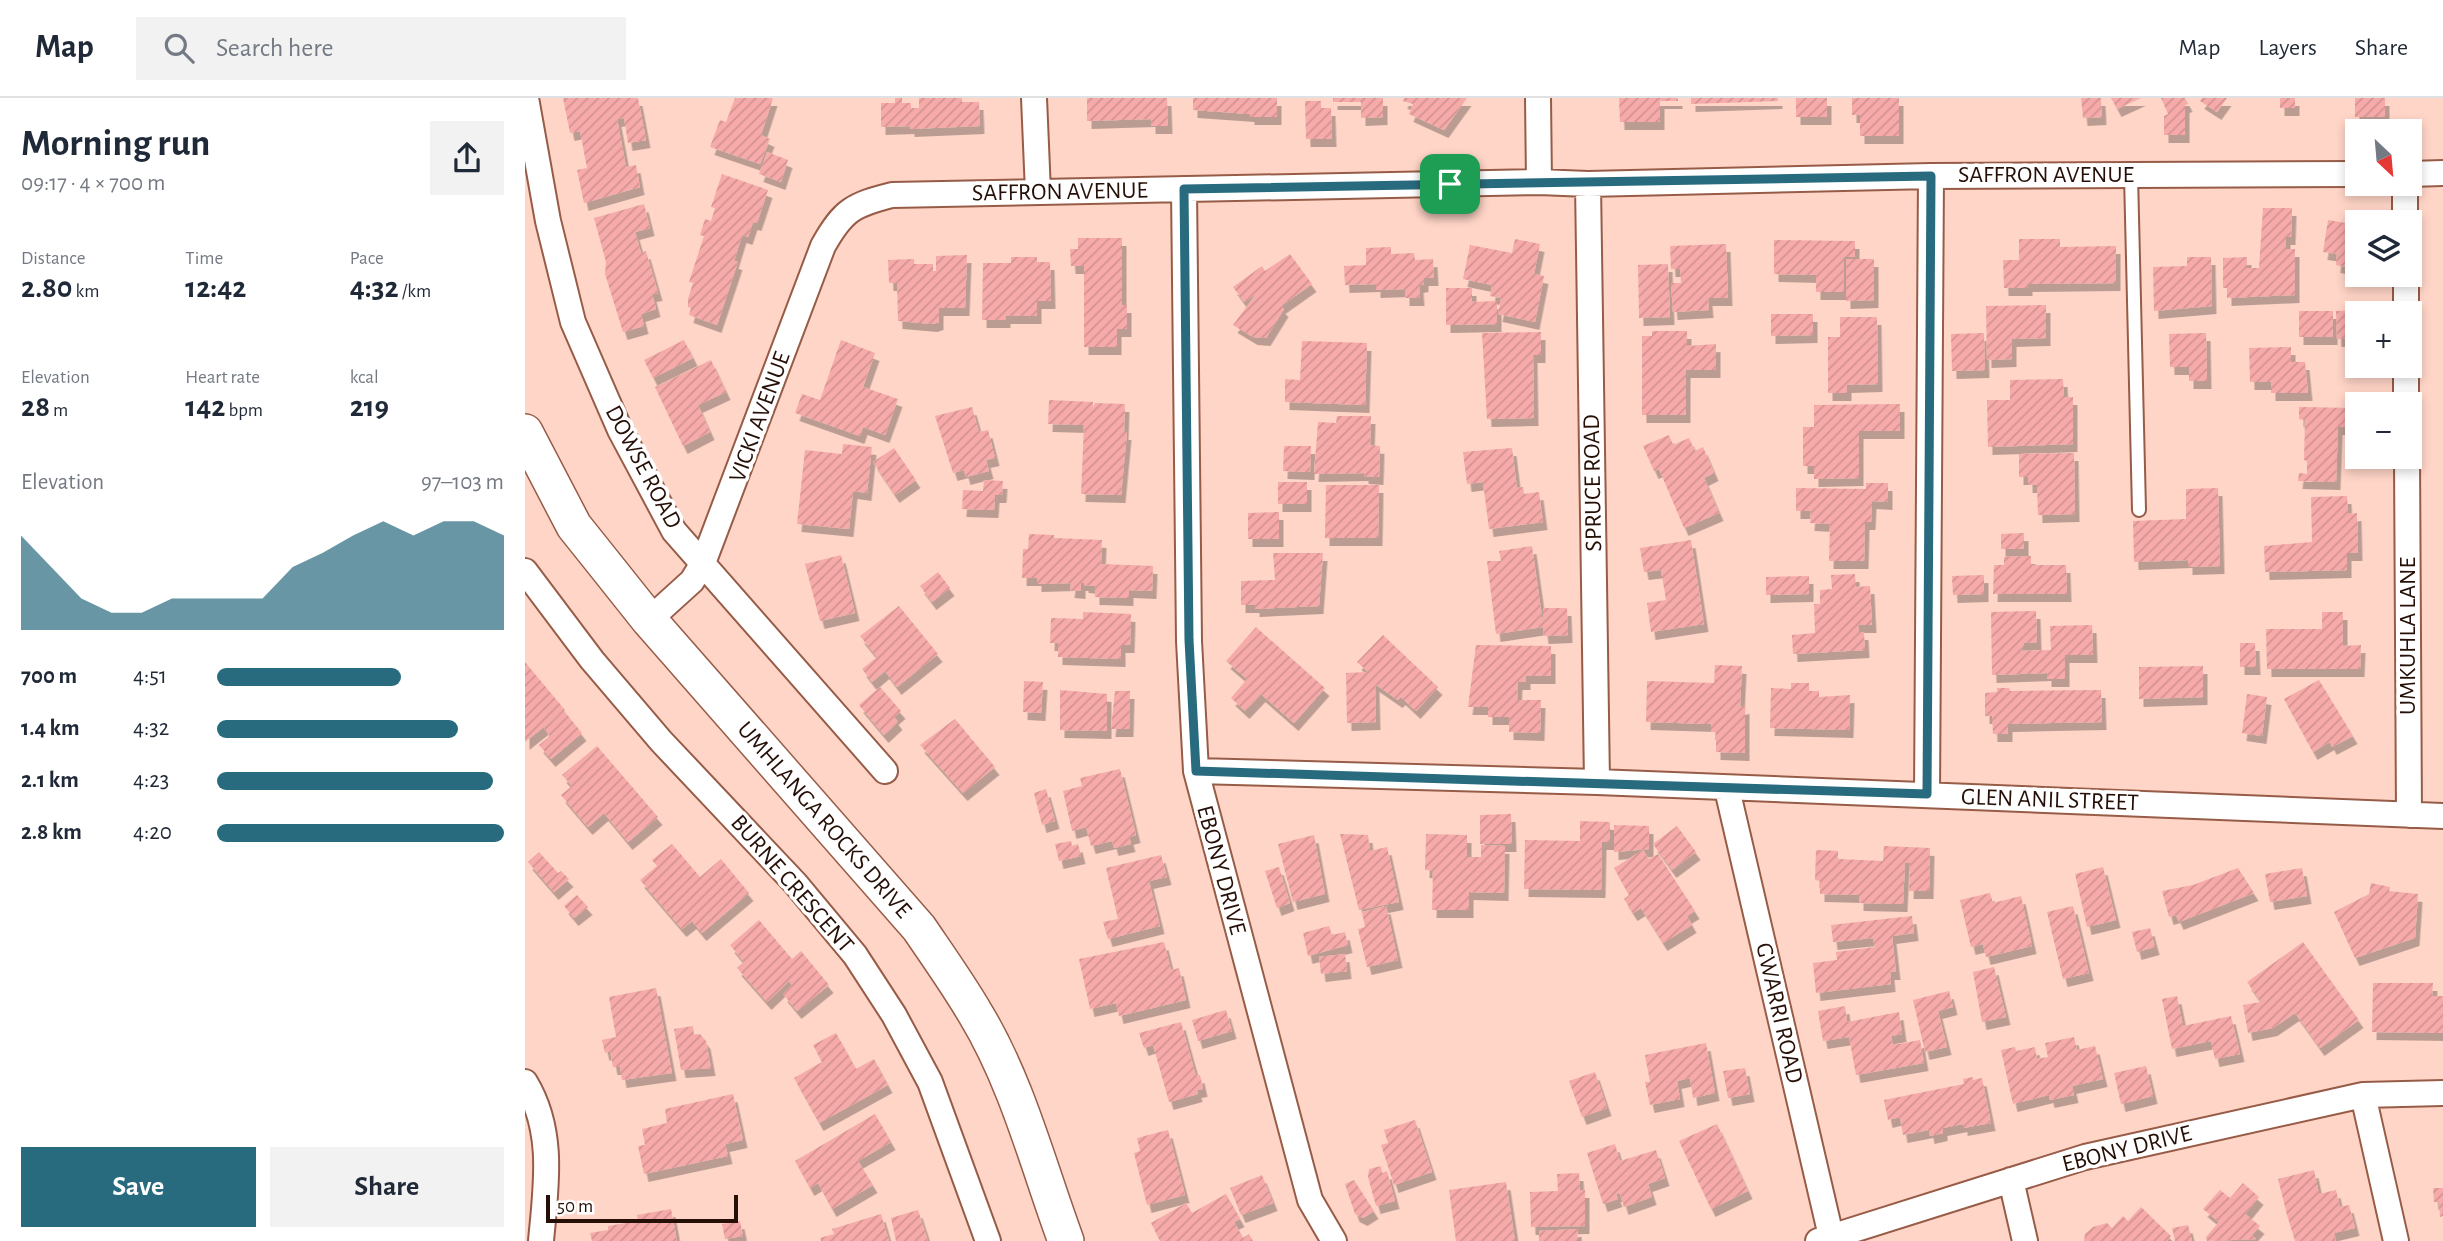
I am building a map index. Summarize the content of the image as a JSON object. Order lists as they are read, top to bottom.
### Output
{
  "streets": {
    "main road": ["UMHLANGA ROCKS DRIVE"],
    "street": [
      "SAFFRON AVENUE",
      "VICKI AVENUE",
      "DOWSE ROAD",
      "SPRUCE ROAD",
      "UMKUHLA LANE",
      "GLEN ANIL STREET",
      "EBONY DRIVE",
      "BURNE CRESCENT",
      "GWARRI ROAD"
    ]
  },
  "crossings": [
    ["SAFFRON AVENUE", "VICKI AVENUE"],
    ["SAFFRON AVENUE", "SPRUCE ROAD"],
    ["SAFFRON AVENUE", "EBONY DRIVE"],
    ["VICKI AVENUE", "DOWSE ROAD"],
    ["VICKI AVENUE", "UMHLANGA ROCKS DRIVE"],
    ["SPRUCE ROAD", "GLEN ANIL STREET"],
    ["UMKUHLA LANE", "GLEN ANIL STREET"],
    ["GLEN ANIL STREET", "EBONY DRIVE"],
    ["GLEN ANIL STREET", "GWARRI ROAD"],
    ["EBONY DRIVE", "GWARRI ROAD"]
  ],
  "scale_bar": "50 m",
  "north": "bottom right",
  "page": {
    "header": "Map",
    "search": "Search here",
    "nav": ["Map", "Layers", "Share"],
    "heading": ["Morning run", "09:17 · 4 × 700 m"],
    "map_buttons": ["+", "−"],
    "stats": [
      ["Distance", "2.80 km"],
      ["Time", "12:42"],
      ["Pace", "4:32 /km"],
      ["Elevation", "28 m"],
      ["Heart rate", "142 bpm"],
      ["kcal", "219"]
    ],
    "chart": ["Elevation", "97–103 m"],
    "list": [
      {
        "name": "700 m",
        "note": "4:51"
      },
      {
        "name": "1.4 km",
        "note": "4:32"
      },
      {
        "name": "2.1 km",
        "note": "4:23"
      },
      {
        "name": "2.8 km",
        "note": "4:20"
      }
    ],
    "buttons": ["Save", "Share"],
    "scale": "50 m"
  }
}
